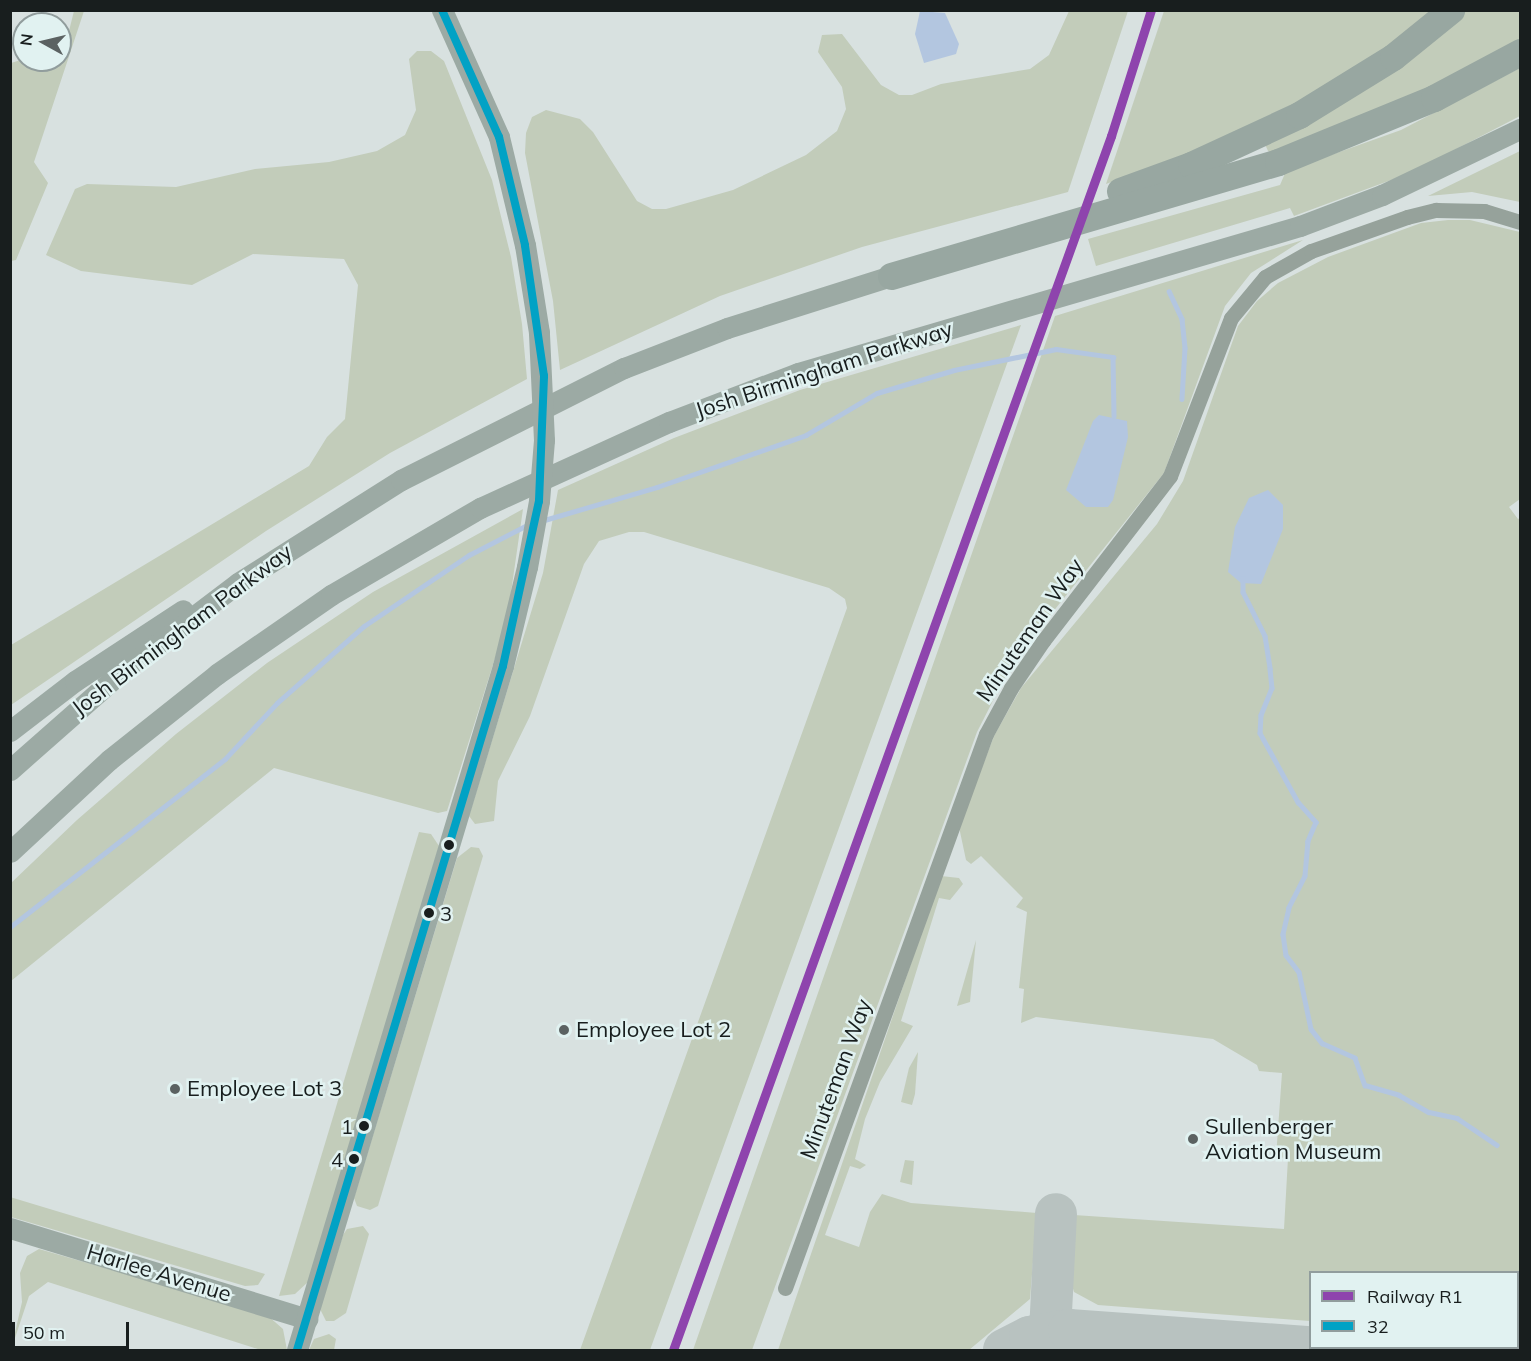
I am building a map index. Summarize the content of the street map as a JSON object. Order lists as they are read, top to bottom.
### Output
{
  "streets": {
    "main road": ["Josh Birmingham Parkway", "Harlee Avenue"],
    "street": ["Minuteman Way"]
  },
  "places": [
    "3",
    "Employee Lot 2",
    "Employee Lot 3",
    "1",
    "Sullenberger Aviation Museum",
    "4"
  ],
  "lines": ["rail line R1", "transit line 32"],
  "legend": ["Railway R1", "32"],
  "scale_bar": "50 m",
  "north": "left"
}
